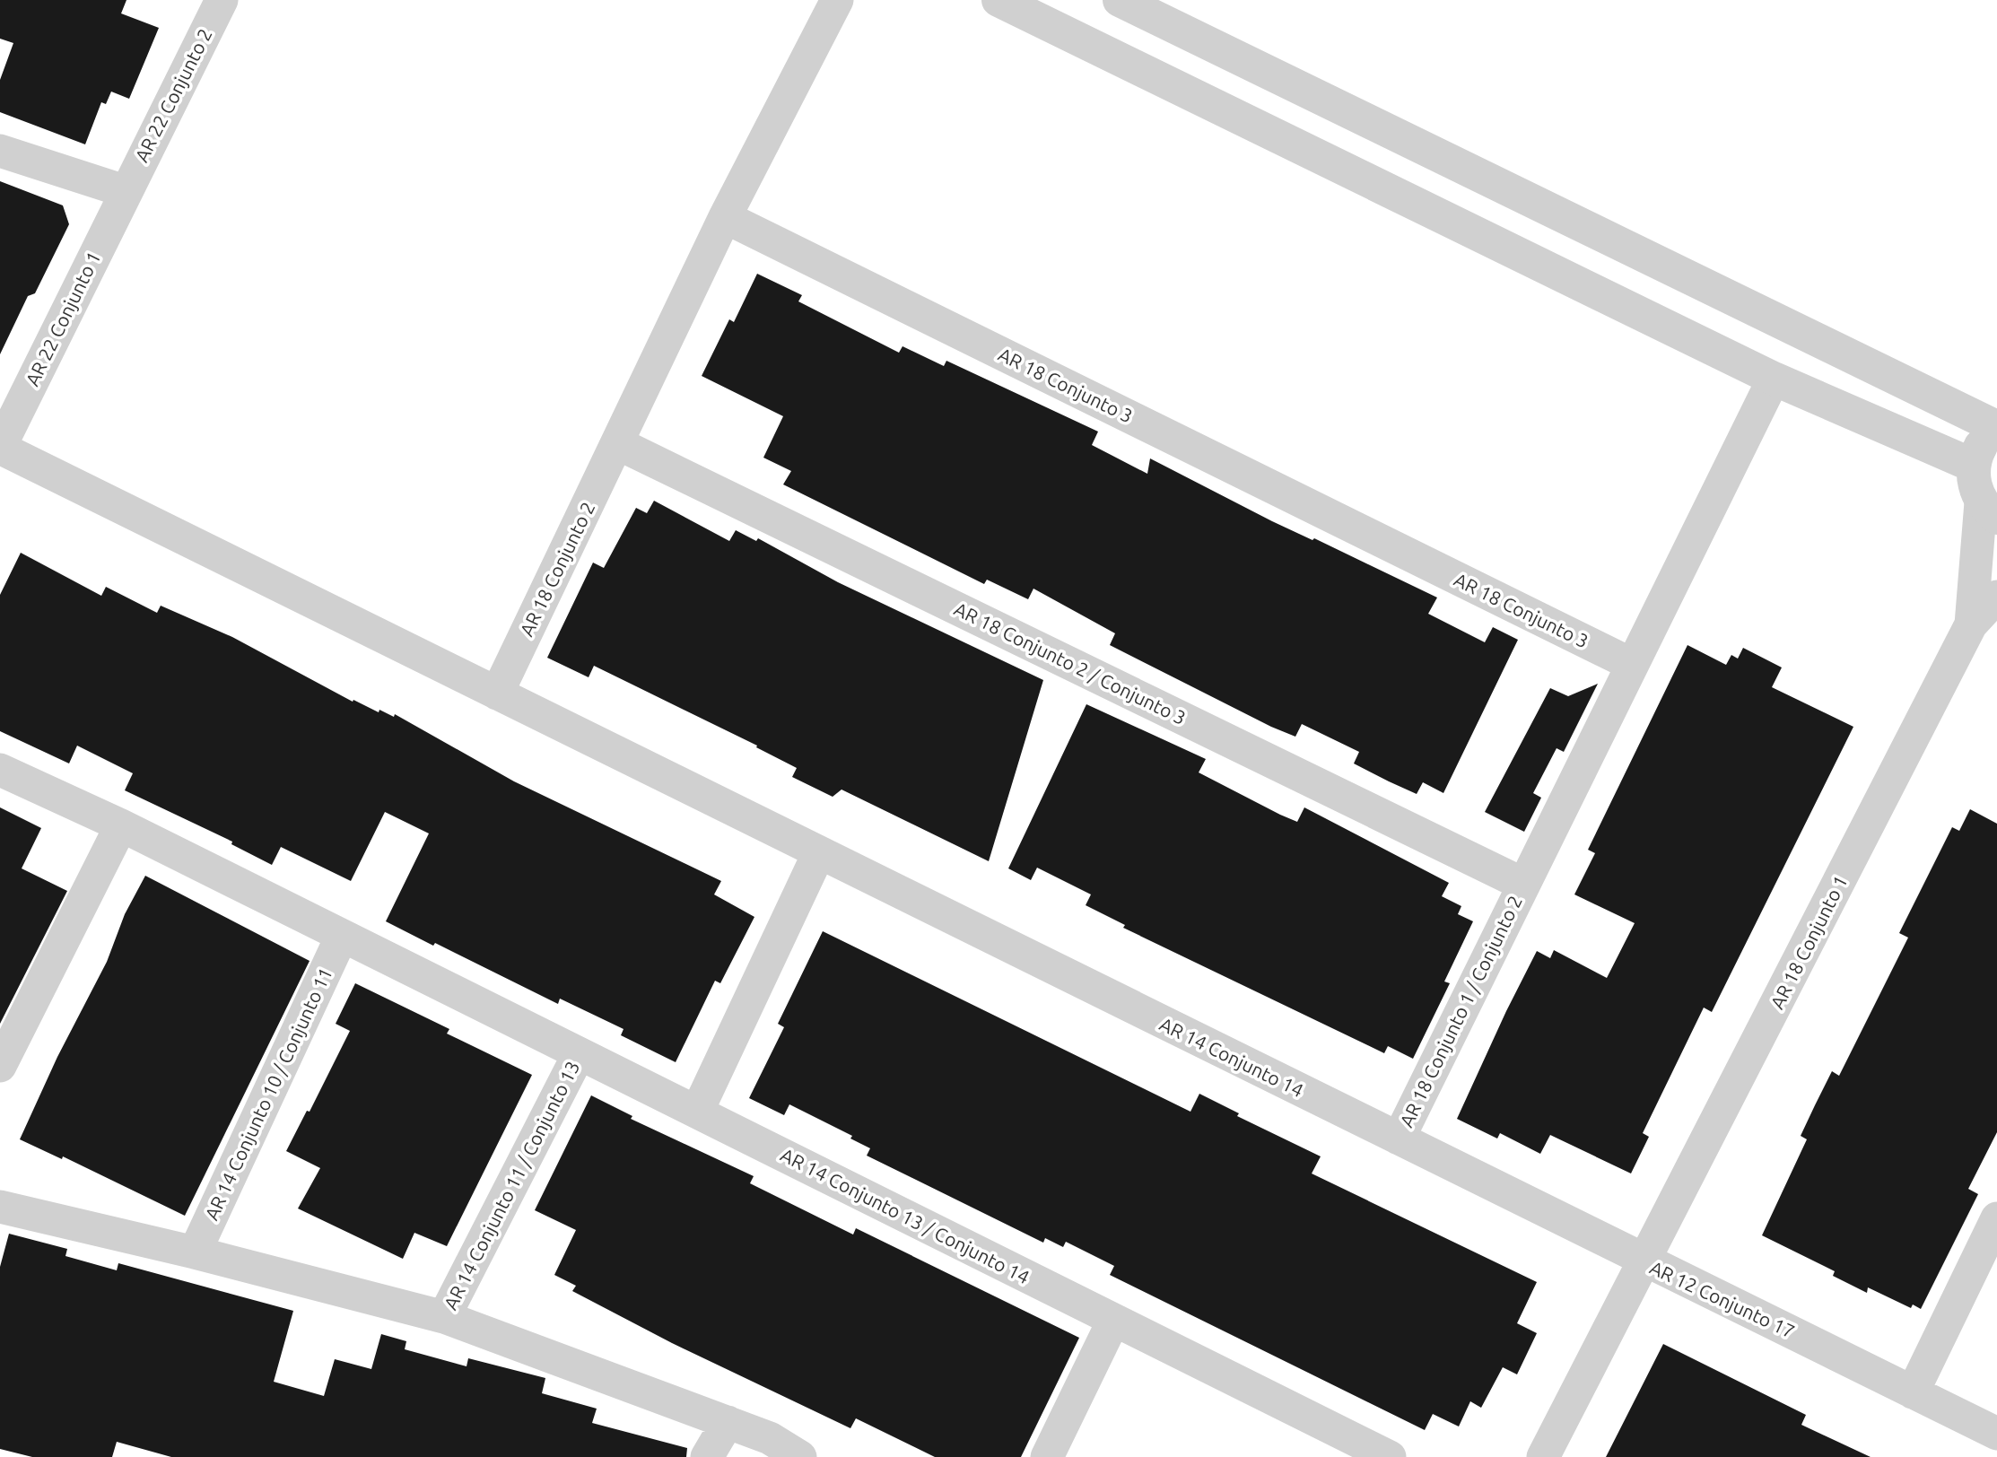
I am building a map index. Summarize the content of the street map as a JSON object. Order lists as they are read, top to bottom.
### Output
{
  "streets": {
    "street": [
      "AR 22 Conjunto 2",
      "AR 22 Conjunto 1",
      "AR 18 Conjunto 3",
      "AR 18 Conjunto 2",
      "AR 18 Conjunto 2 / Conjunto 3",
      "AR 18 Conjunto 1",
      "AR 18 Conjunto 1 / Conjunto 2",
      "AR 14 Conjunto 14",
      "AR 14 Conjunto 10 / Conjunto 11",
      "AR 14 Conjunto 11 / Conjunto 13",
      "AR 14 Conjunto 13 / Conjunto 14",
      "AR 12 Conjunto 17"
    ]
  },
  "crossings": [
    ["AR 22 Conjunto 2", "AR 22 Conjunto 1"],
    ["AR 22 Conjunto 1", "AR 14 Conjunto 14"],
    ["AR 18 Conjunto 3", "AR 18 Conjunto 1 / Conjunto 2"],
    ["AR 18 Conjunto 2", "AR 18 Conjunto 2 / Conjunto 3"],
    ["AR 18 Conjunto 2", "AR 14 Conjunto 14"],
    ["AR 18 Conjunto 2 / Conjunto 3", "AR 18 Conjunto 1 / Conjunto 2"],
    ["AR 18 Conjunto 1", "AR 14 Conjunto 14"],
    ["AR 18 Conjunto 1", "AR 12 Conjunto 17"],
    ["AR 18 Conjunto 1 / Conjunto 2", "AR 14 Conjunto 14"],
    ["AR 14 Conjunto 14", "AR 12 Conjunto 17"],
    ["AR 14 Conjunto 10 / Conjunto 11", "AR 14 Conjunto 13 / Conjunto 14"],
    ["AR 14 Conjunto 11 / Conjunto 13", "AR 14 Conjunto 13 / Conjunto 14"]
  ]
}
